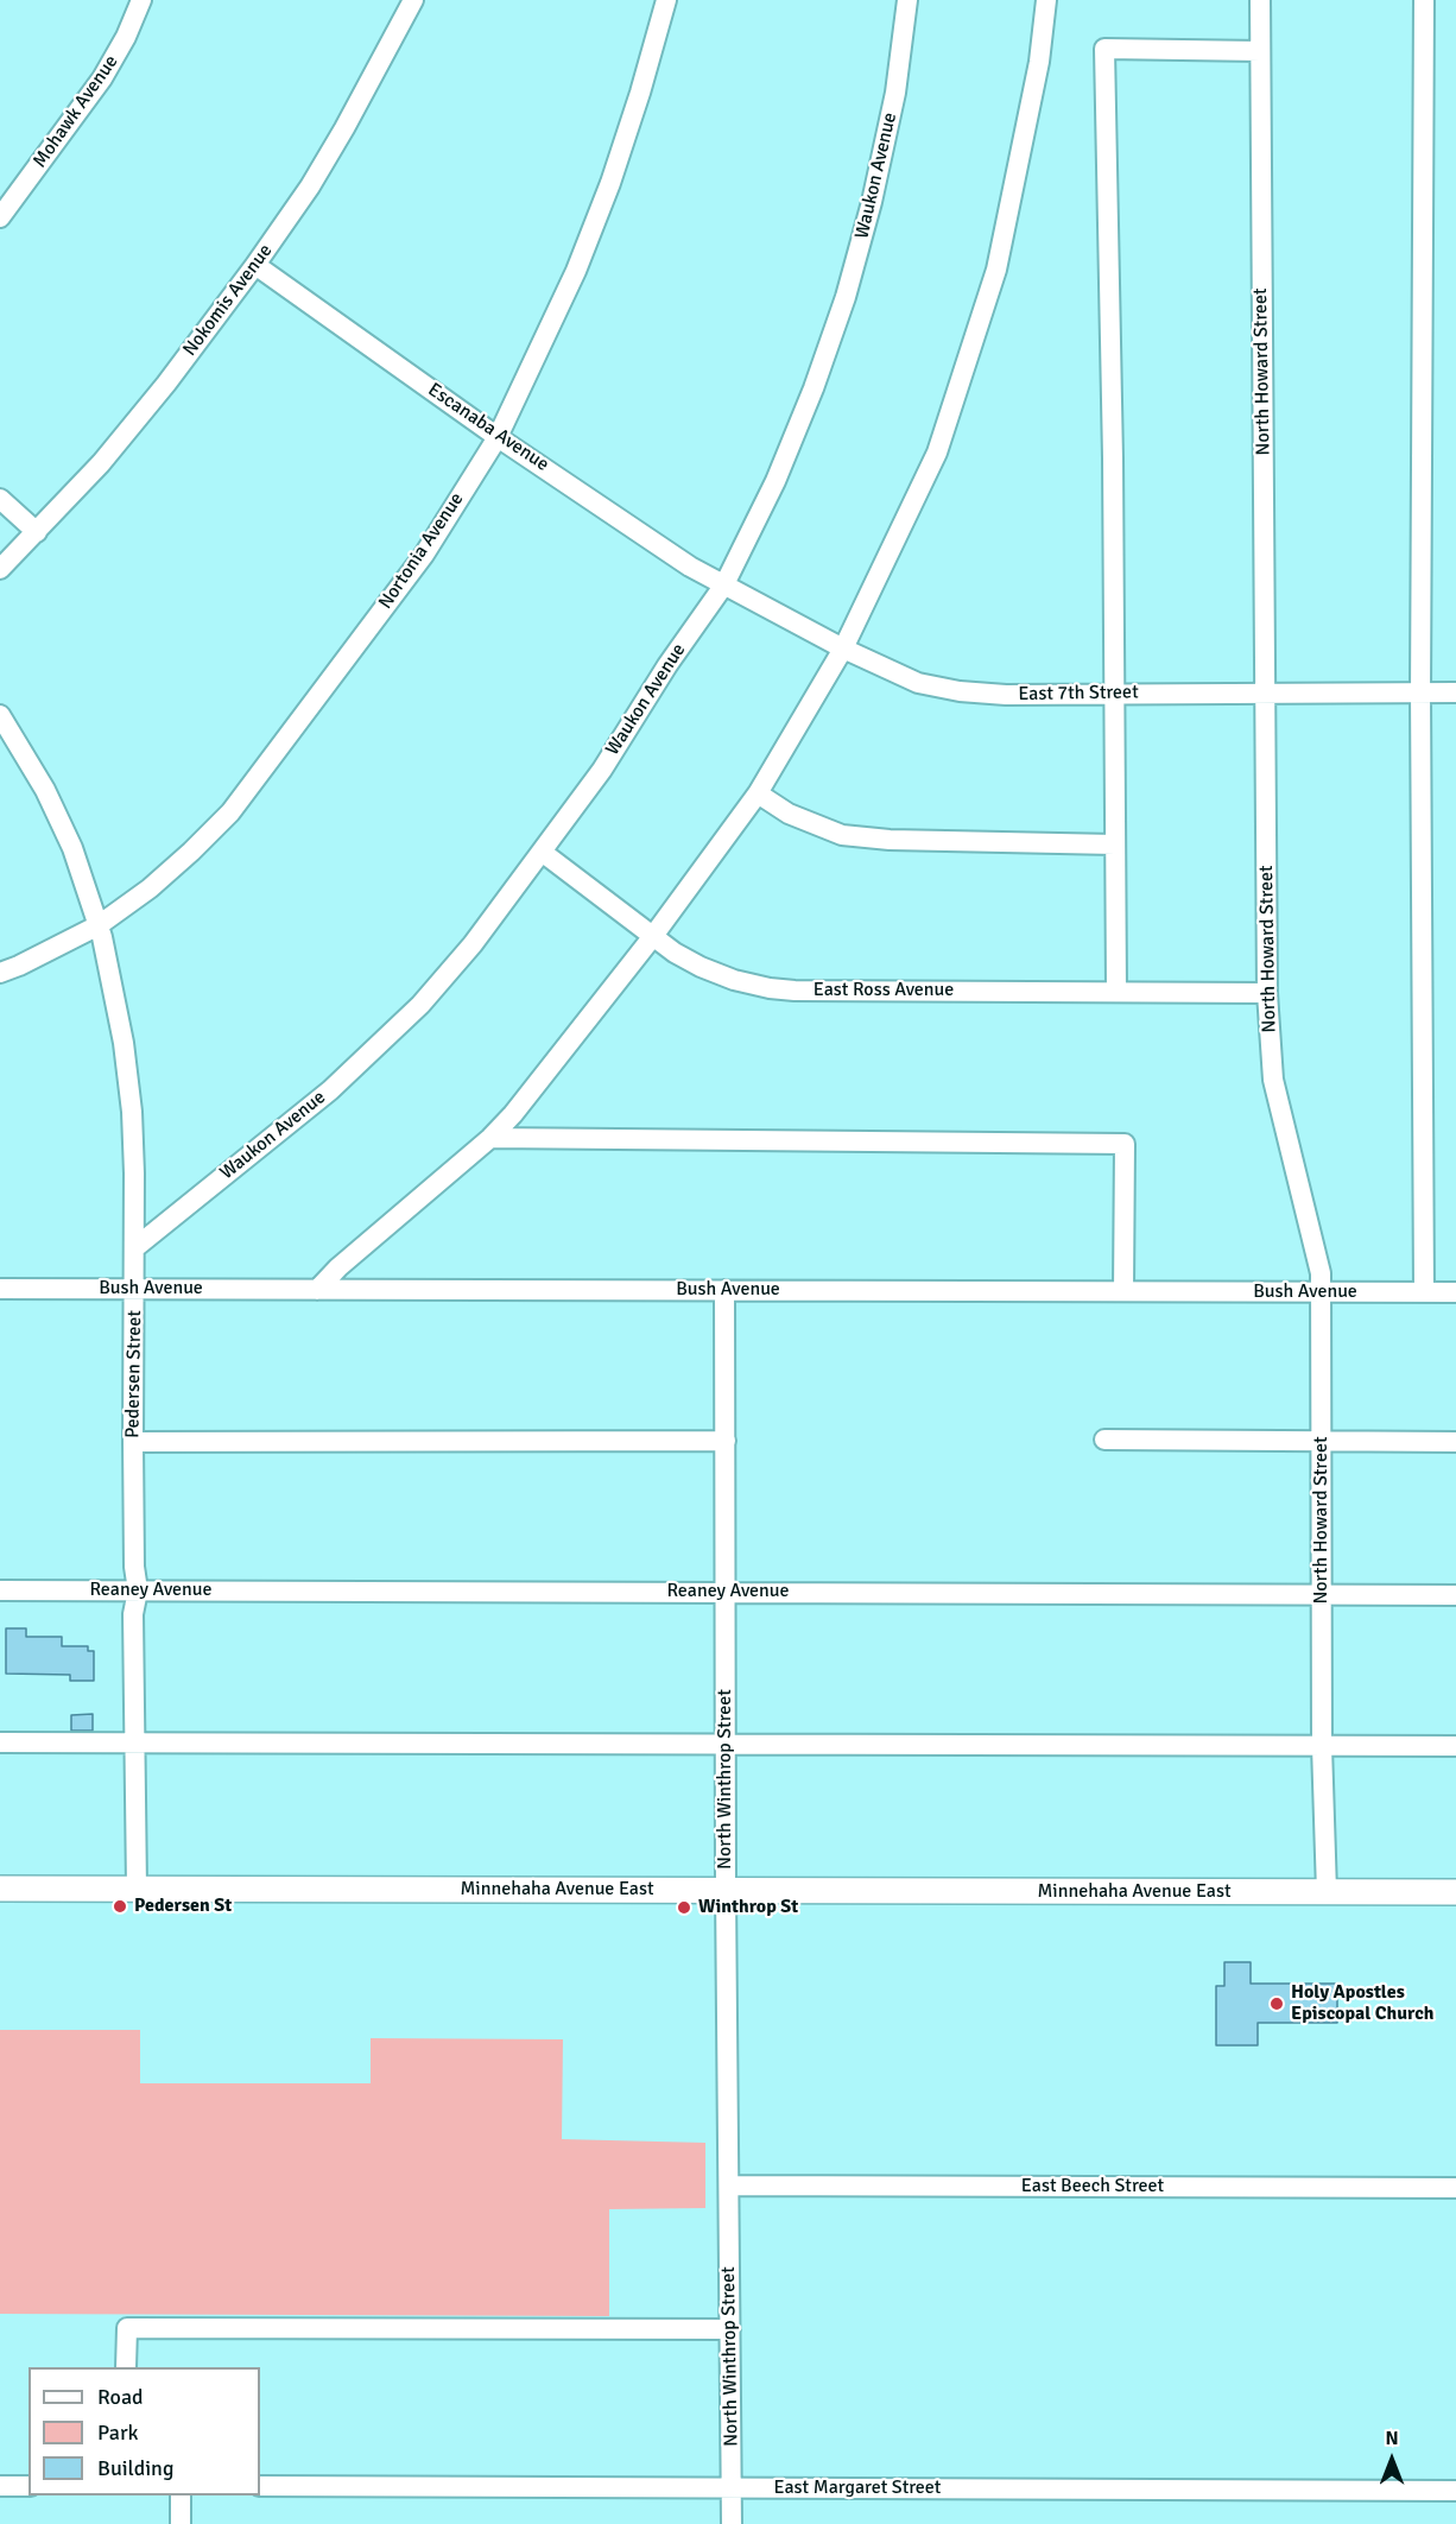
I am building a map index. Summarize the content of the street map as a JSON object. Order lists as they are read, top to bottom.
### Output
{
  "streets": {
    "main road": ["Minnehaha Avenue East"],
    "street": [
      "Mohawk Avenue",
      "Waukon Avenue",
      "Nokomis Avenue",
      "North Howard Street",
      "Escanaba Avenue",
      "Nortonia Avenue",
      "East 7th Street",
      "East Ross Avenue",
      "Bush Avenue",
      "Pedersen Street",
      "Reaney Avenue",
      "North Winthrop Street",
      "East Beech Street",
      "East Margaret Street"
    ]
  },
  "crossings": [
    ["Waukon Avenue", "Escanaba Avenue"],
    ["Waukon Avenue", "East 7th Street"],
    ["Waukon Avenue", "East Ross Avenue"],
    ["Waukon Avenue", "Pedersen Street"],
    ["Nokomis Avenue", "Escanaba Avenue"],
    ["North Howard Street", "East 7th Street"],
    ["North Howard Street", "East Ross Avenue"],
    ["North Howard Street", "Bush Avenue"],
    ["North Howard Street", "Reaney Avenue"],
    ["North Howard Street", "Minnehaha Avenue East"],
    ["Escanaba Avenue", "Nortonia Avenue"],
    ["Escanaba Avenue", "East 7th Street"],
    ["Nortonia Avenue", "Pedersen Street"],
    ["Bush Avenue", "Pedersen Street"],
    ["Bush Avenue", "North Winthrop Street"],
    ["Pedersen Street", "Reaney Avenue"],
    ["Pedersen Street", "Minnehaha Avenue East"],
    ["Reaney Avenue", "North Winthrop Street"],
    ["North Winthrop Street", "Minnehaha Avenue East"],
    ["North Winthrop Street", "East Beech Street"],
    ["North Winthrop Street", "East Margaret Street"]
  ],
  "places": ["Pedersen St", "Winthrop St", "Holy Apostles Episcopal Church"],
  "legend": ["Road", "Park", "Building"],
  "north": "top"
}
